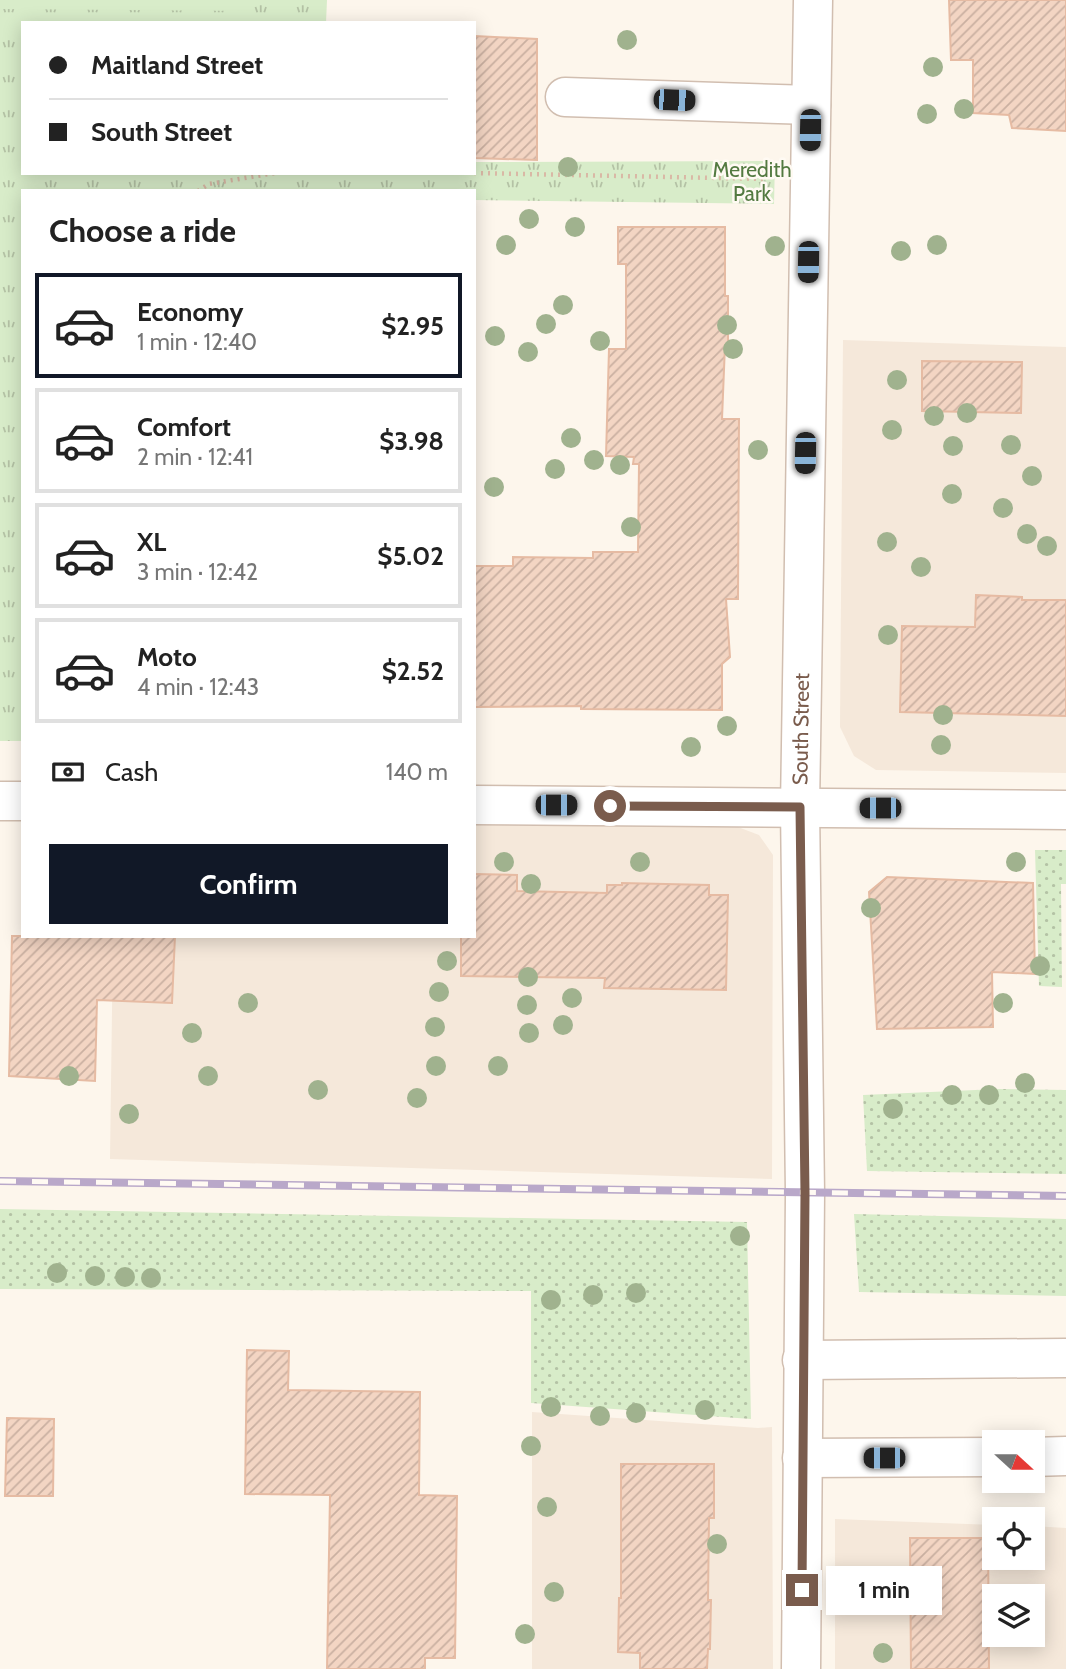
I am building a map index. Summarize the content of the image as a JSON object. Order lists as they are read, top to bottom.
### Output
{
  "streets": {
    "street": ["South Street"]
  },
  "parks": ["Meredith Park"],
  "north": "right",
  "page": {
    "banner": ["Maitland Street", "South Street"],
    "heading": "Choose a ride",
    "list": [
      {
        "name": "Economy",
        "note": "1 min · 12:40",
        "value": "$2.95"
      },
      {
        "name": "Comfort",
        "note": "2 min · 12:41",
        "value": "$3.98"
      },
      {
        "name": "XL",
        "note": "3 min · 12:42",
        "value": "$5.02"
      },
      {
        "name": "Moto",
        "note": "4 min · 12:43",
        "value": "$2.52"
      }
    ],
    "pay": ["Cash", "140 m"],
    "buttons": "Confirm",
    "bubble": "1 min"
  }
}
